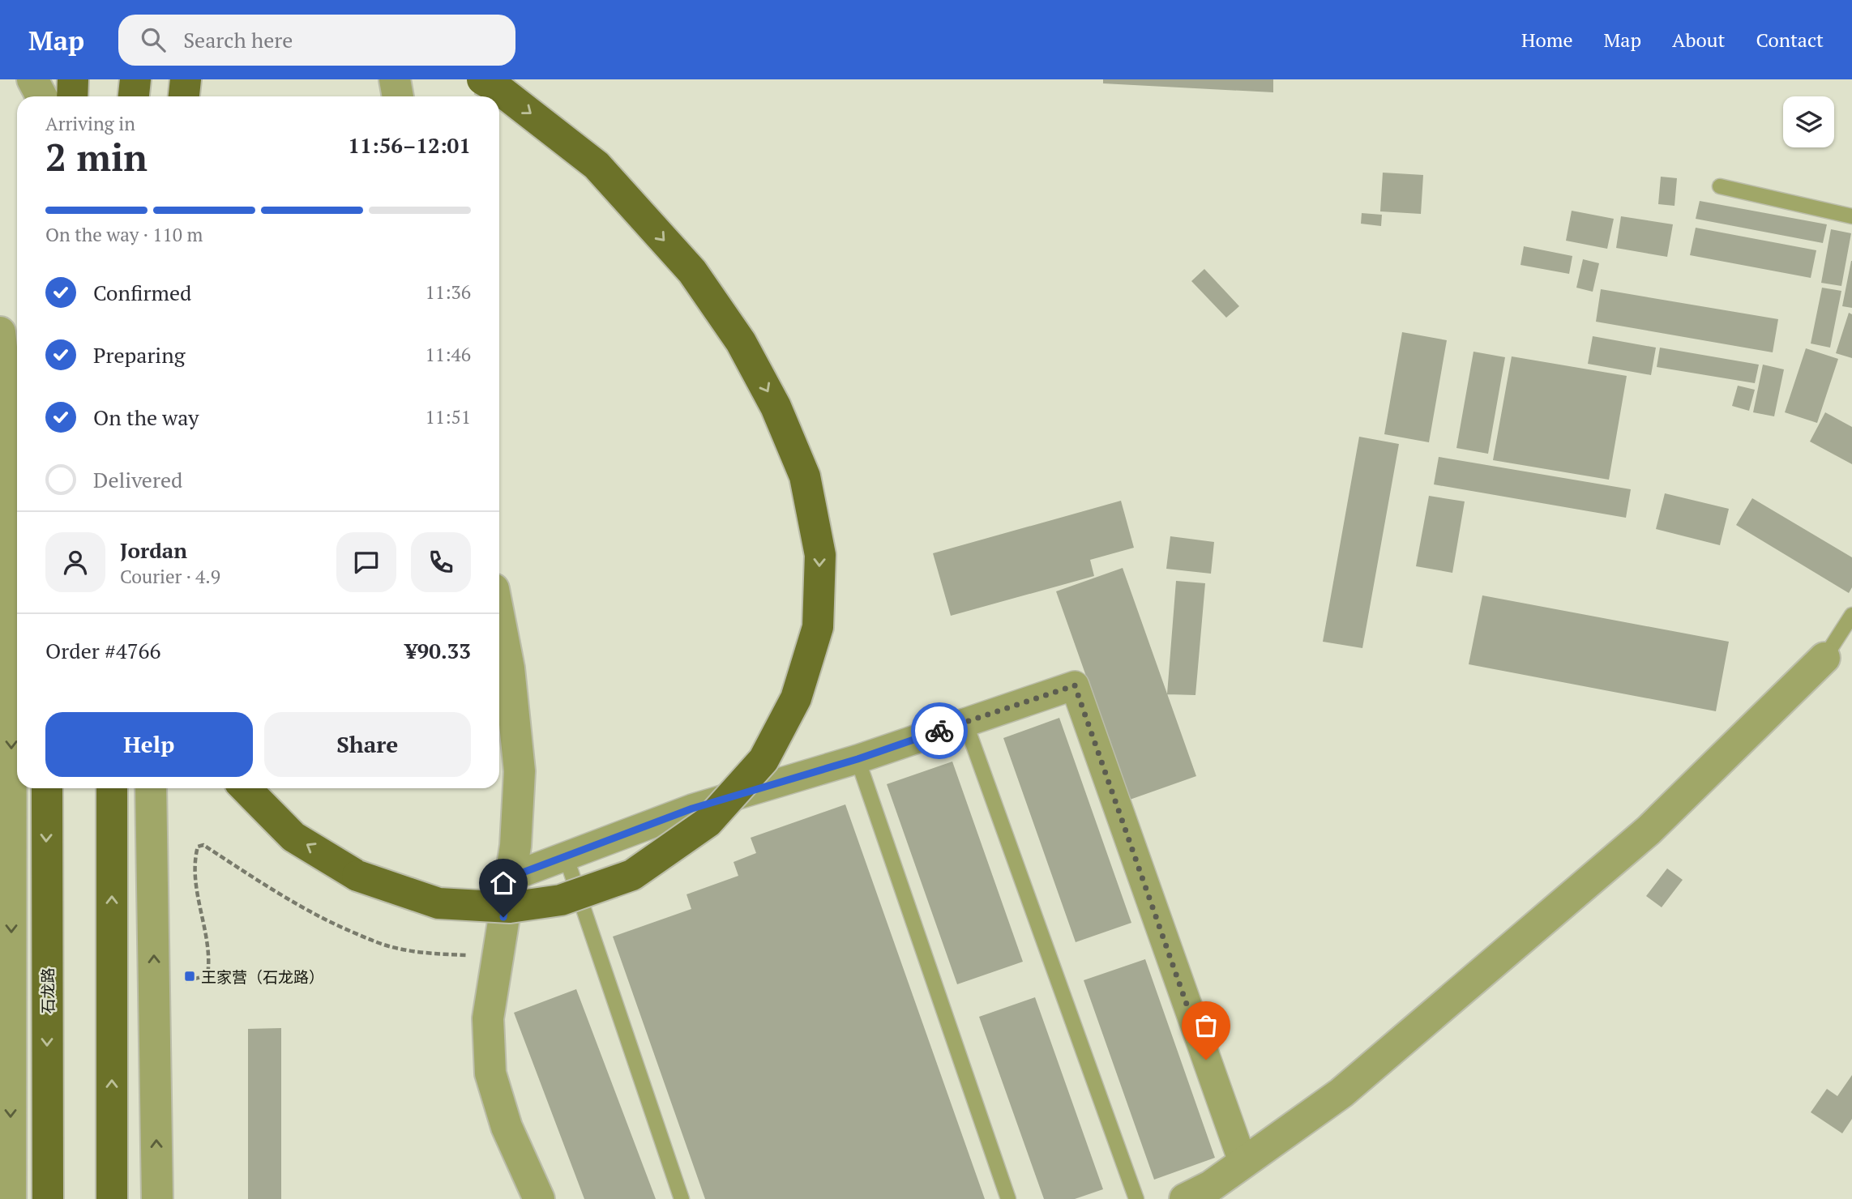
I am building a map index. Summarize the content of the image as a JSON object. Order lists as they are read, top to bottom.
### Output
{
  "streets": {
    "main road": ["石龙路"]
  },
  "places": {
    "transit": ["王家营（石龙路）"]
  },
  "page": {
    "header": "Map",
    "search": "Search here",
    "nav": [
      "Home",
      "Map",
      "About",
      "Contact"
    ],
    "heading": ["2 min", "Arriving in", "11:56–12:01"],
    "panel": [
      "Jordan",
      "Courier · 4.9",
      "Order #4766",
      "¥90.33"
    ],
    "bar": "On the way · 110 m",
    "list": [
      ["Confirmed", "11:36"],
      ["Preparing", "11:46"],
      ["On the way", "11:51"],
      "Delivered"
    ],
    "buttons": ["Help", "Share"]
  }
}
